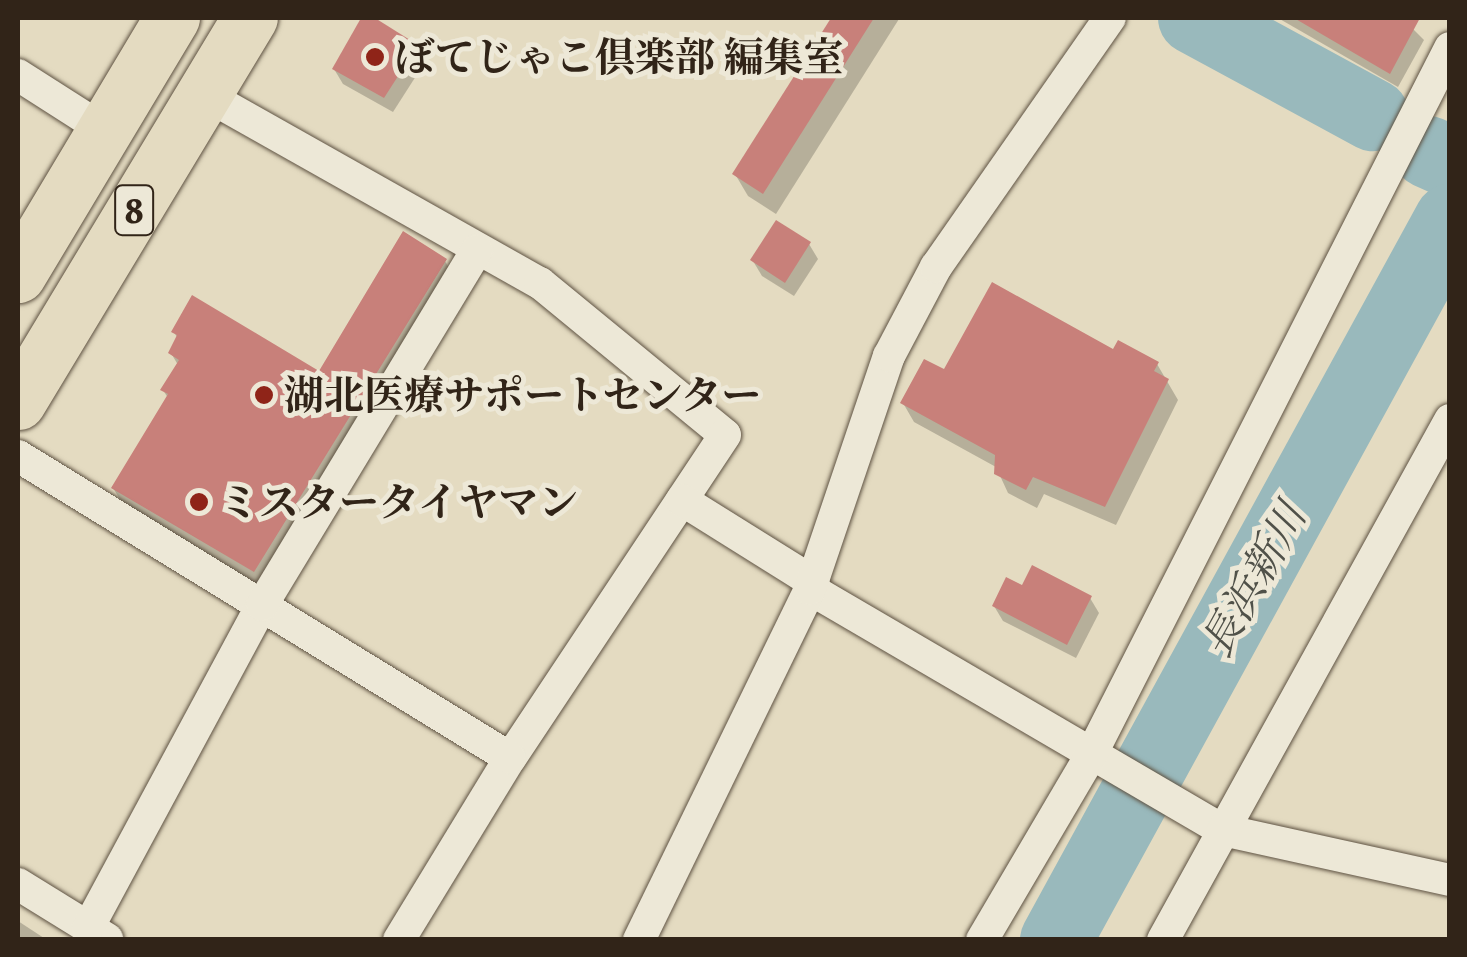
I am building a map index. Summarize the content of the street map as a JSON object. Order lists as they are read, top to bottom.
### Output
{
  "streets": {
    "highway": ["8"]
  },
  "water": ["長浜新川"],
  "places": ["ぼてじゃこ倶楽部 編集室", "湖北医療サポートセンター", "ミスタータイヤマン"]
}
